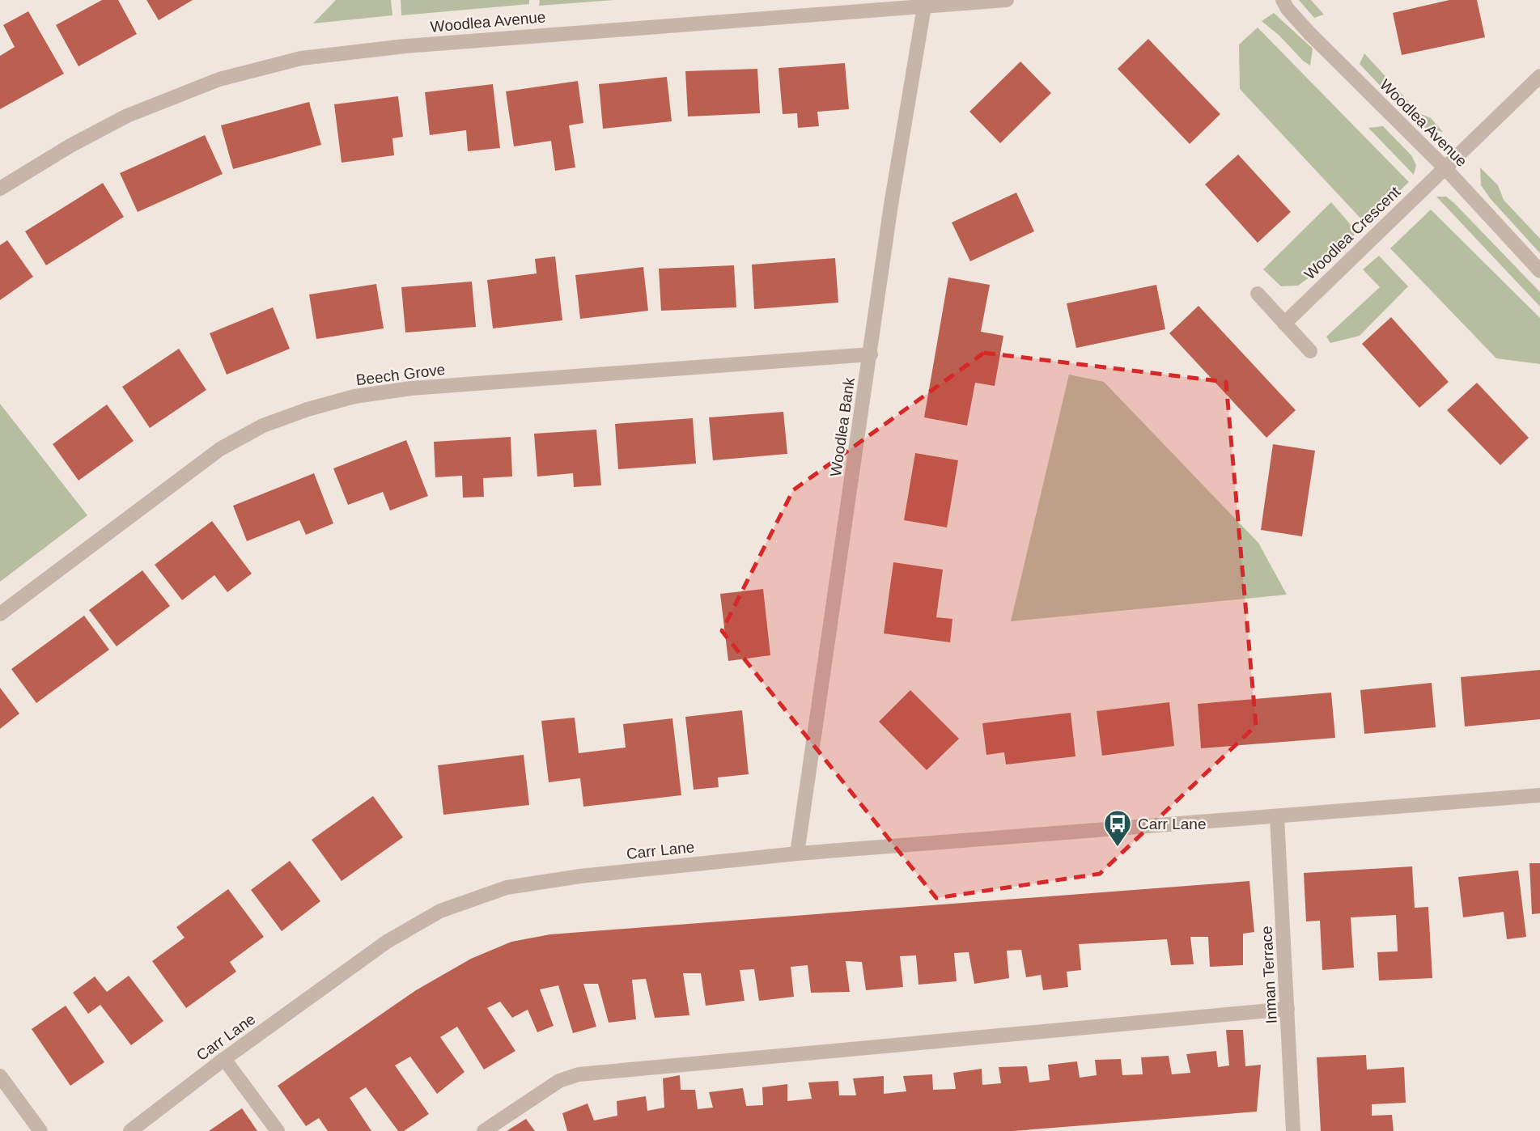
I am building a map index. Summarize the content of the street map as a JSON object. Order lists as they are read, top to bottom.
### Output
{
  "streets": {
    "street": [
      "Woodlea Avenue",
      "Woodlea Crescent",
      "Beech Grove",
      "Woodlea Bank",
      "Carr Lane",
      "Inman Terrace"
    ]
  },
  "crossings": [
    ["Woodlea Avenue", "Woodlea Crescent"],
    ["Woodlea Avenue", "Woodlea Bank"],
    ["Beech Grove", "Woodlea Bank"],
    ["Woodlea Bank", "Carr Lane"],
    ["Carr Lane", "Inman Terrace"]
  ],
  "places": {
    "bus stop": ["Carr Lane"]
  }
}
